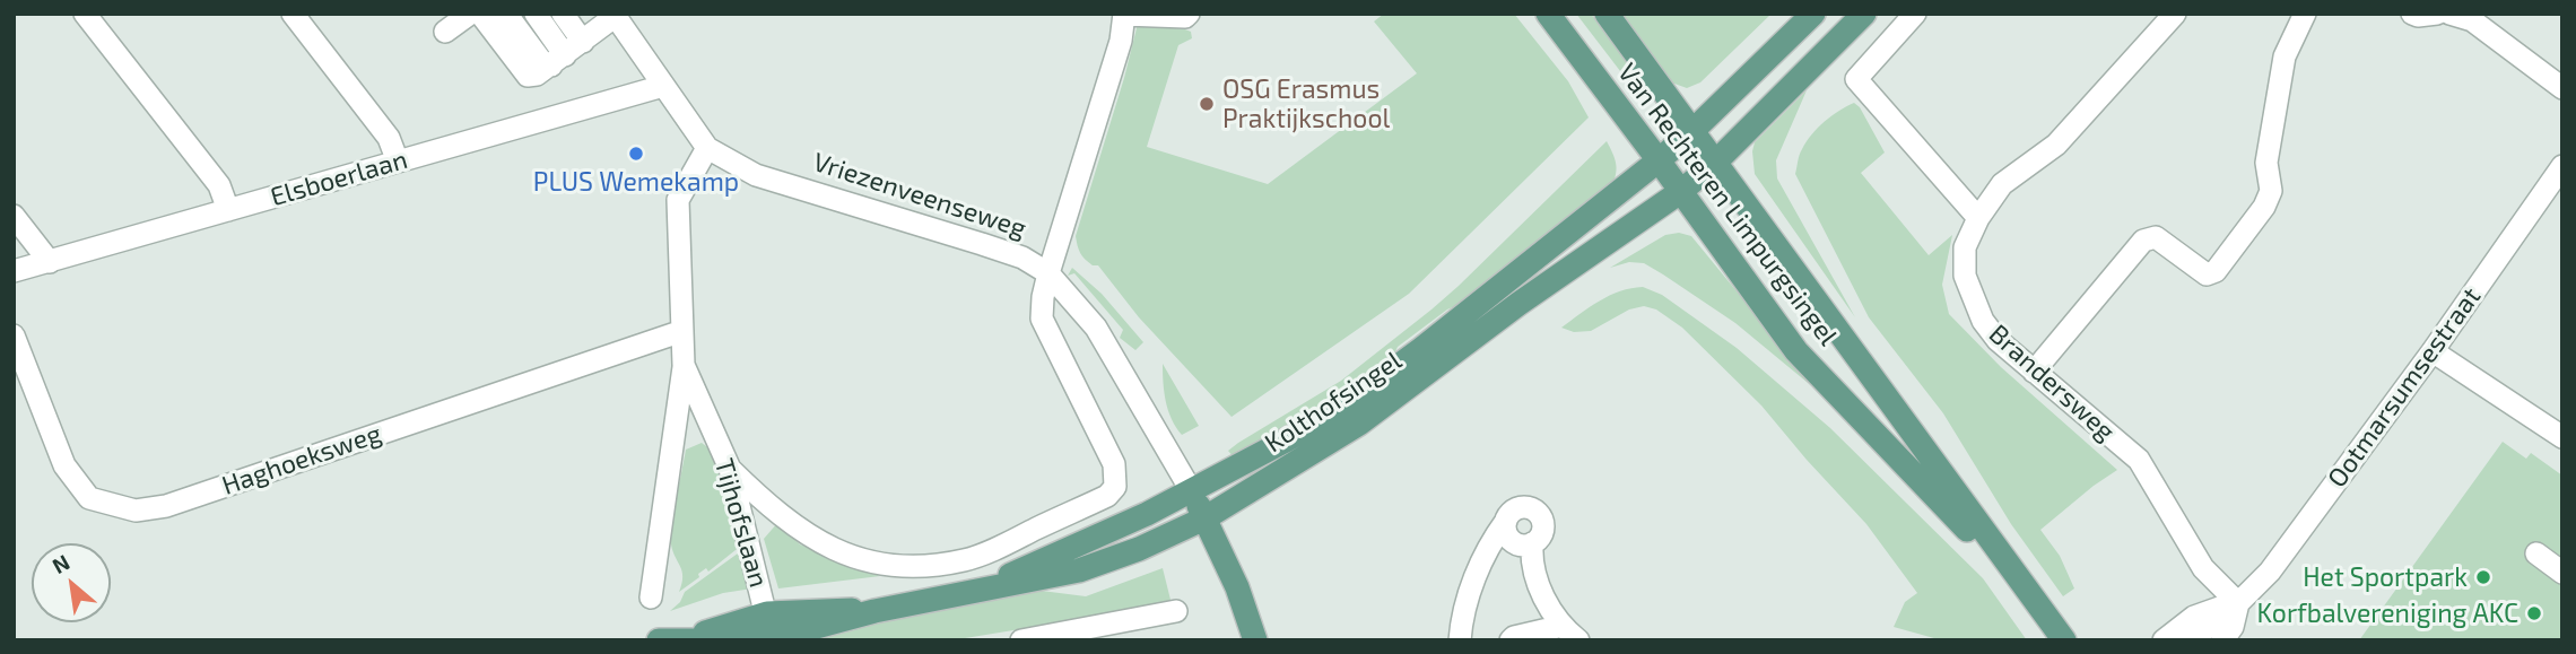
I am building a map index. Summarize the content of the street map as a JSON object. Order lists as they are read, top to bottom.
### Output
{
  "streets": {
    "main road": ["Vriezenveenseweg", "Van Rechteren Limpurgsingel", "Kolthofsingel"],
    "street": [
      "Elsboerlaan",
      "Brandersweg",
      "Ootmarsumsestraat",
      "Haghoeksweg",
      "Tijhofslaan"
    ]
  },
  "crossings": [
    ["Elsboerlaan", "Vriezenveenseweg"],
    ["Vriezenveenseweg", "Kolthofsingel"],
    ["Vriezenveenseweg", "Tijhofslaan"],
    ["Van Rechteren Limpurgsingel", "Kolthofsingel"],
    ["Brandersweg", "Ootmarsumsestraat"],
    ["Kolthofsingel", "Tijhofslaan"],
    ["Haghoeksweg", "Tijhofslaan"]
  ],
  "places": [
    "OSG Erasmus Praktijkschool",
    "PLUS Wemekamp",
    "Het Sportpark",
    "Korfbalvereniging AKC"
  ],
  "north": "top left"
}
